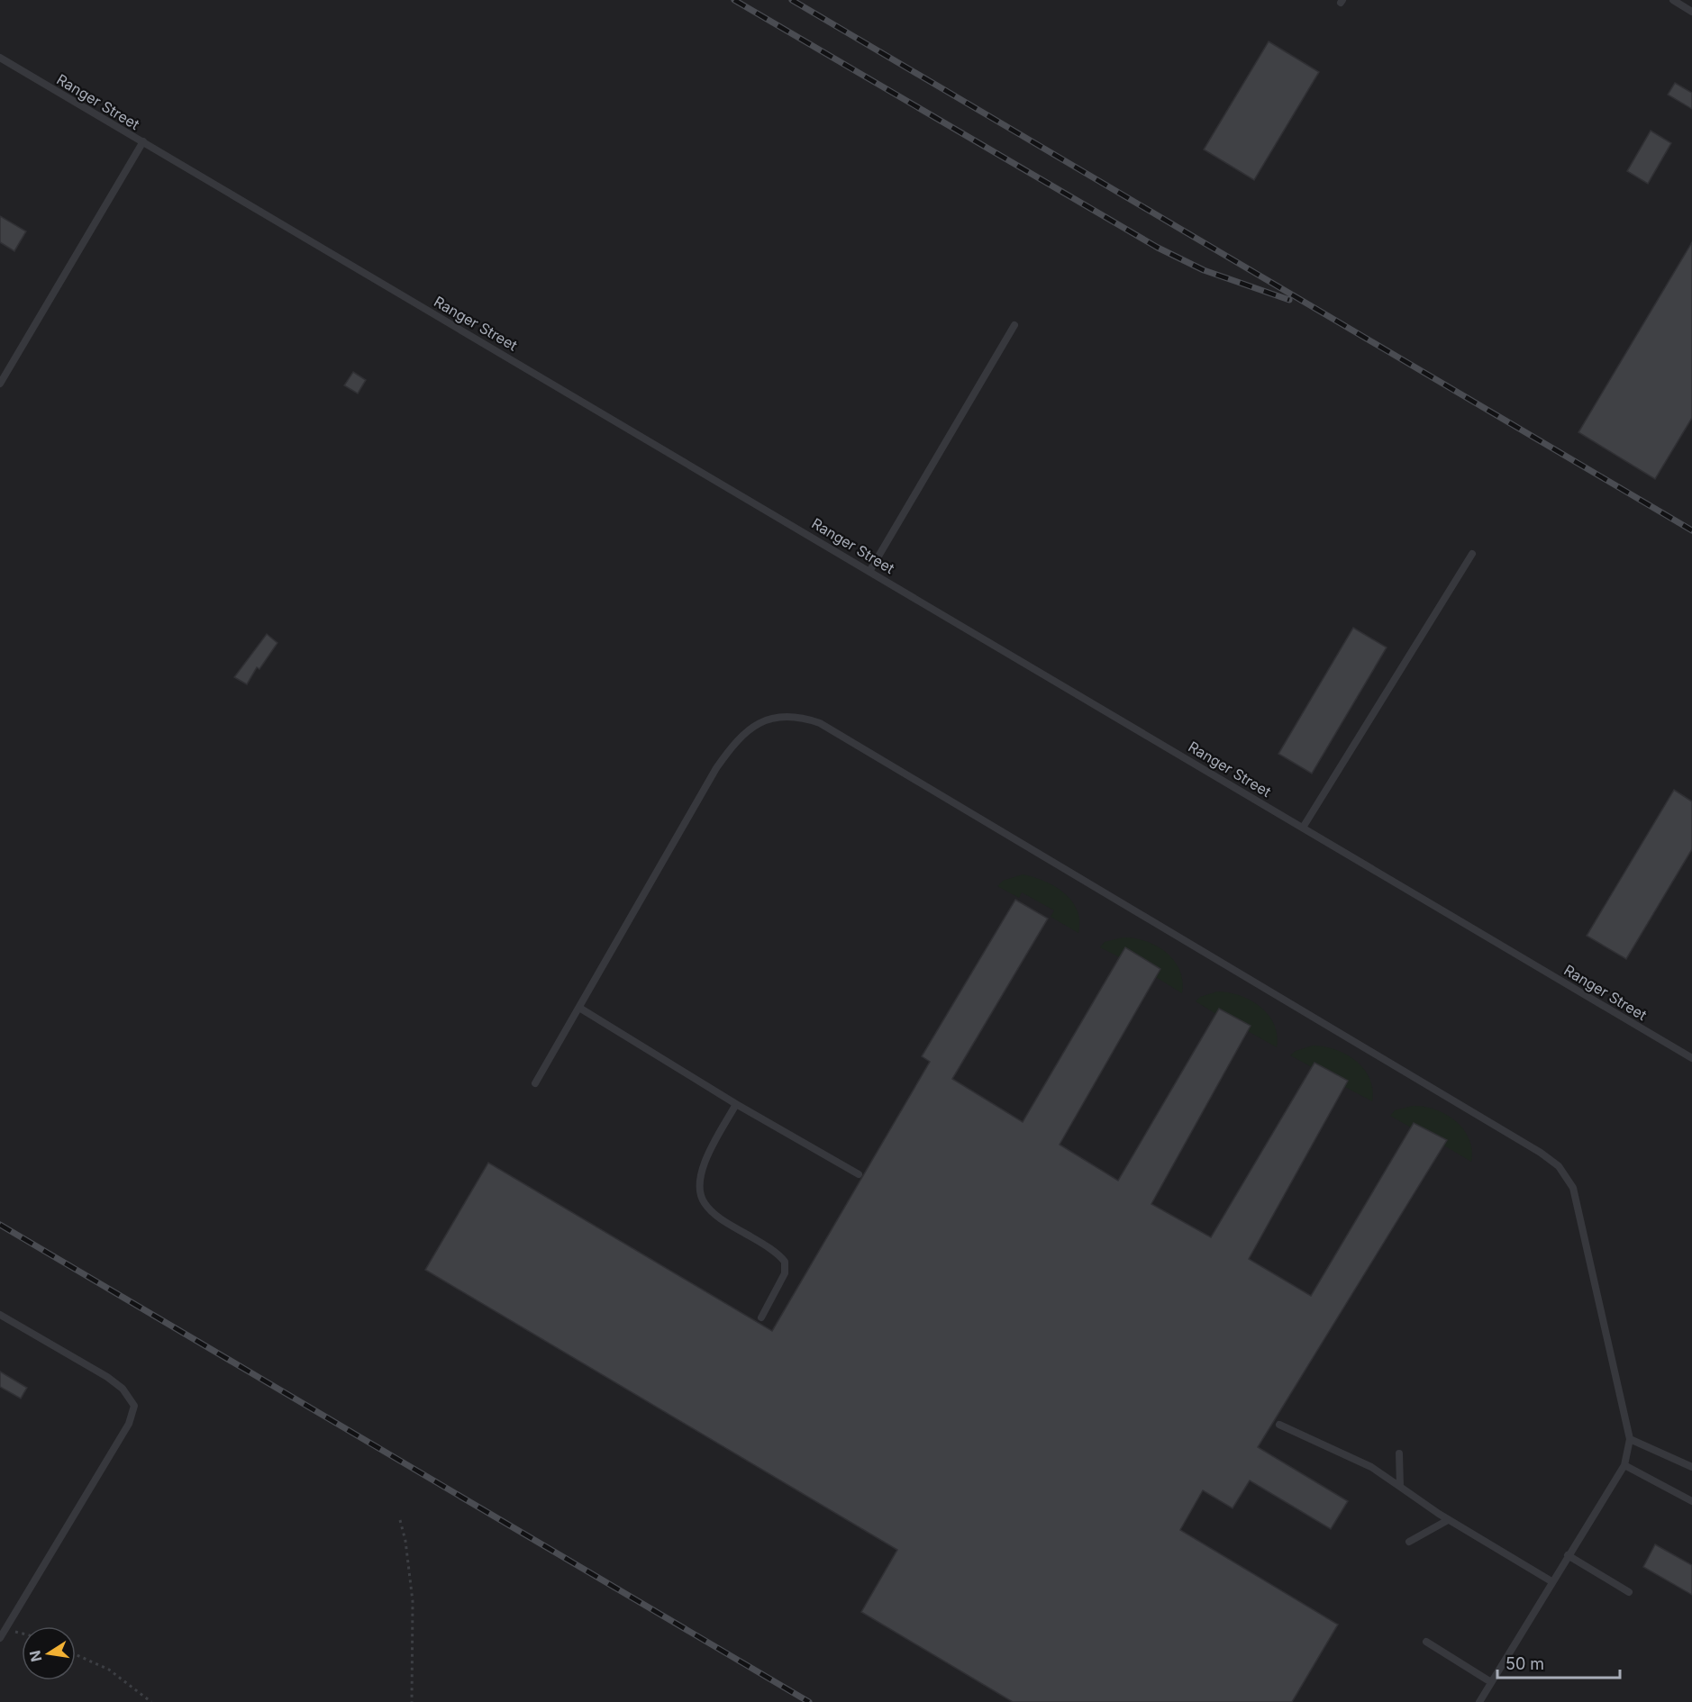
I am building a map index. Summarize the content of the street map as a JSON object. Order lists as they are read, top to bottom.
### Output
{
  "streets": {
    "lane": ["Ranger Street"]
  },
  "scale_bar": "50 m",
  "north": "left"
}
